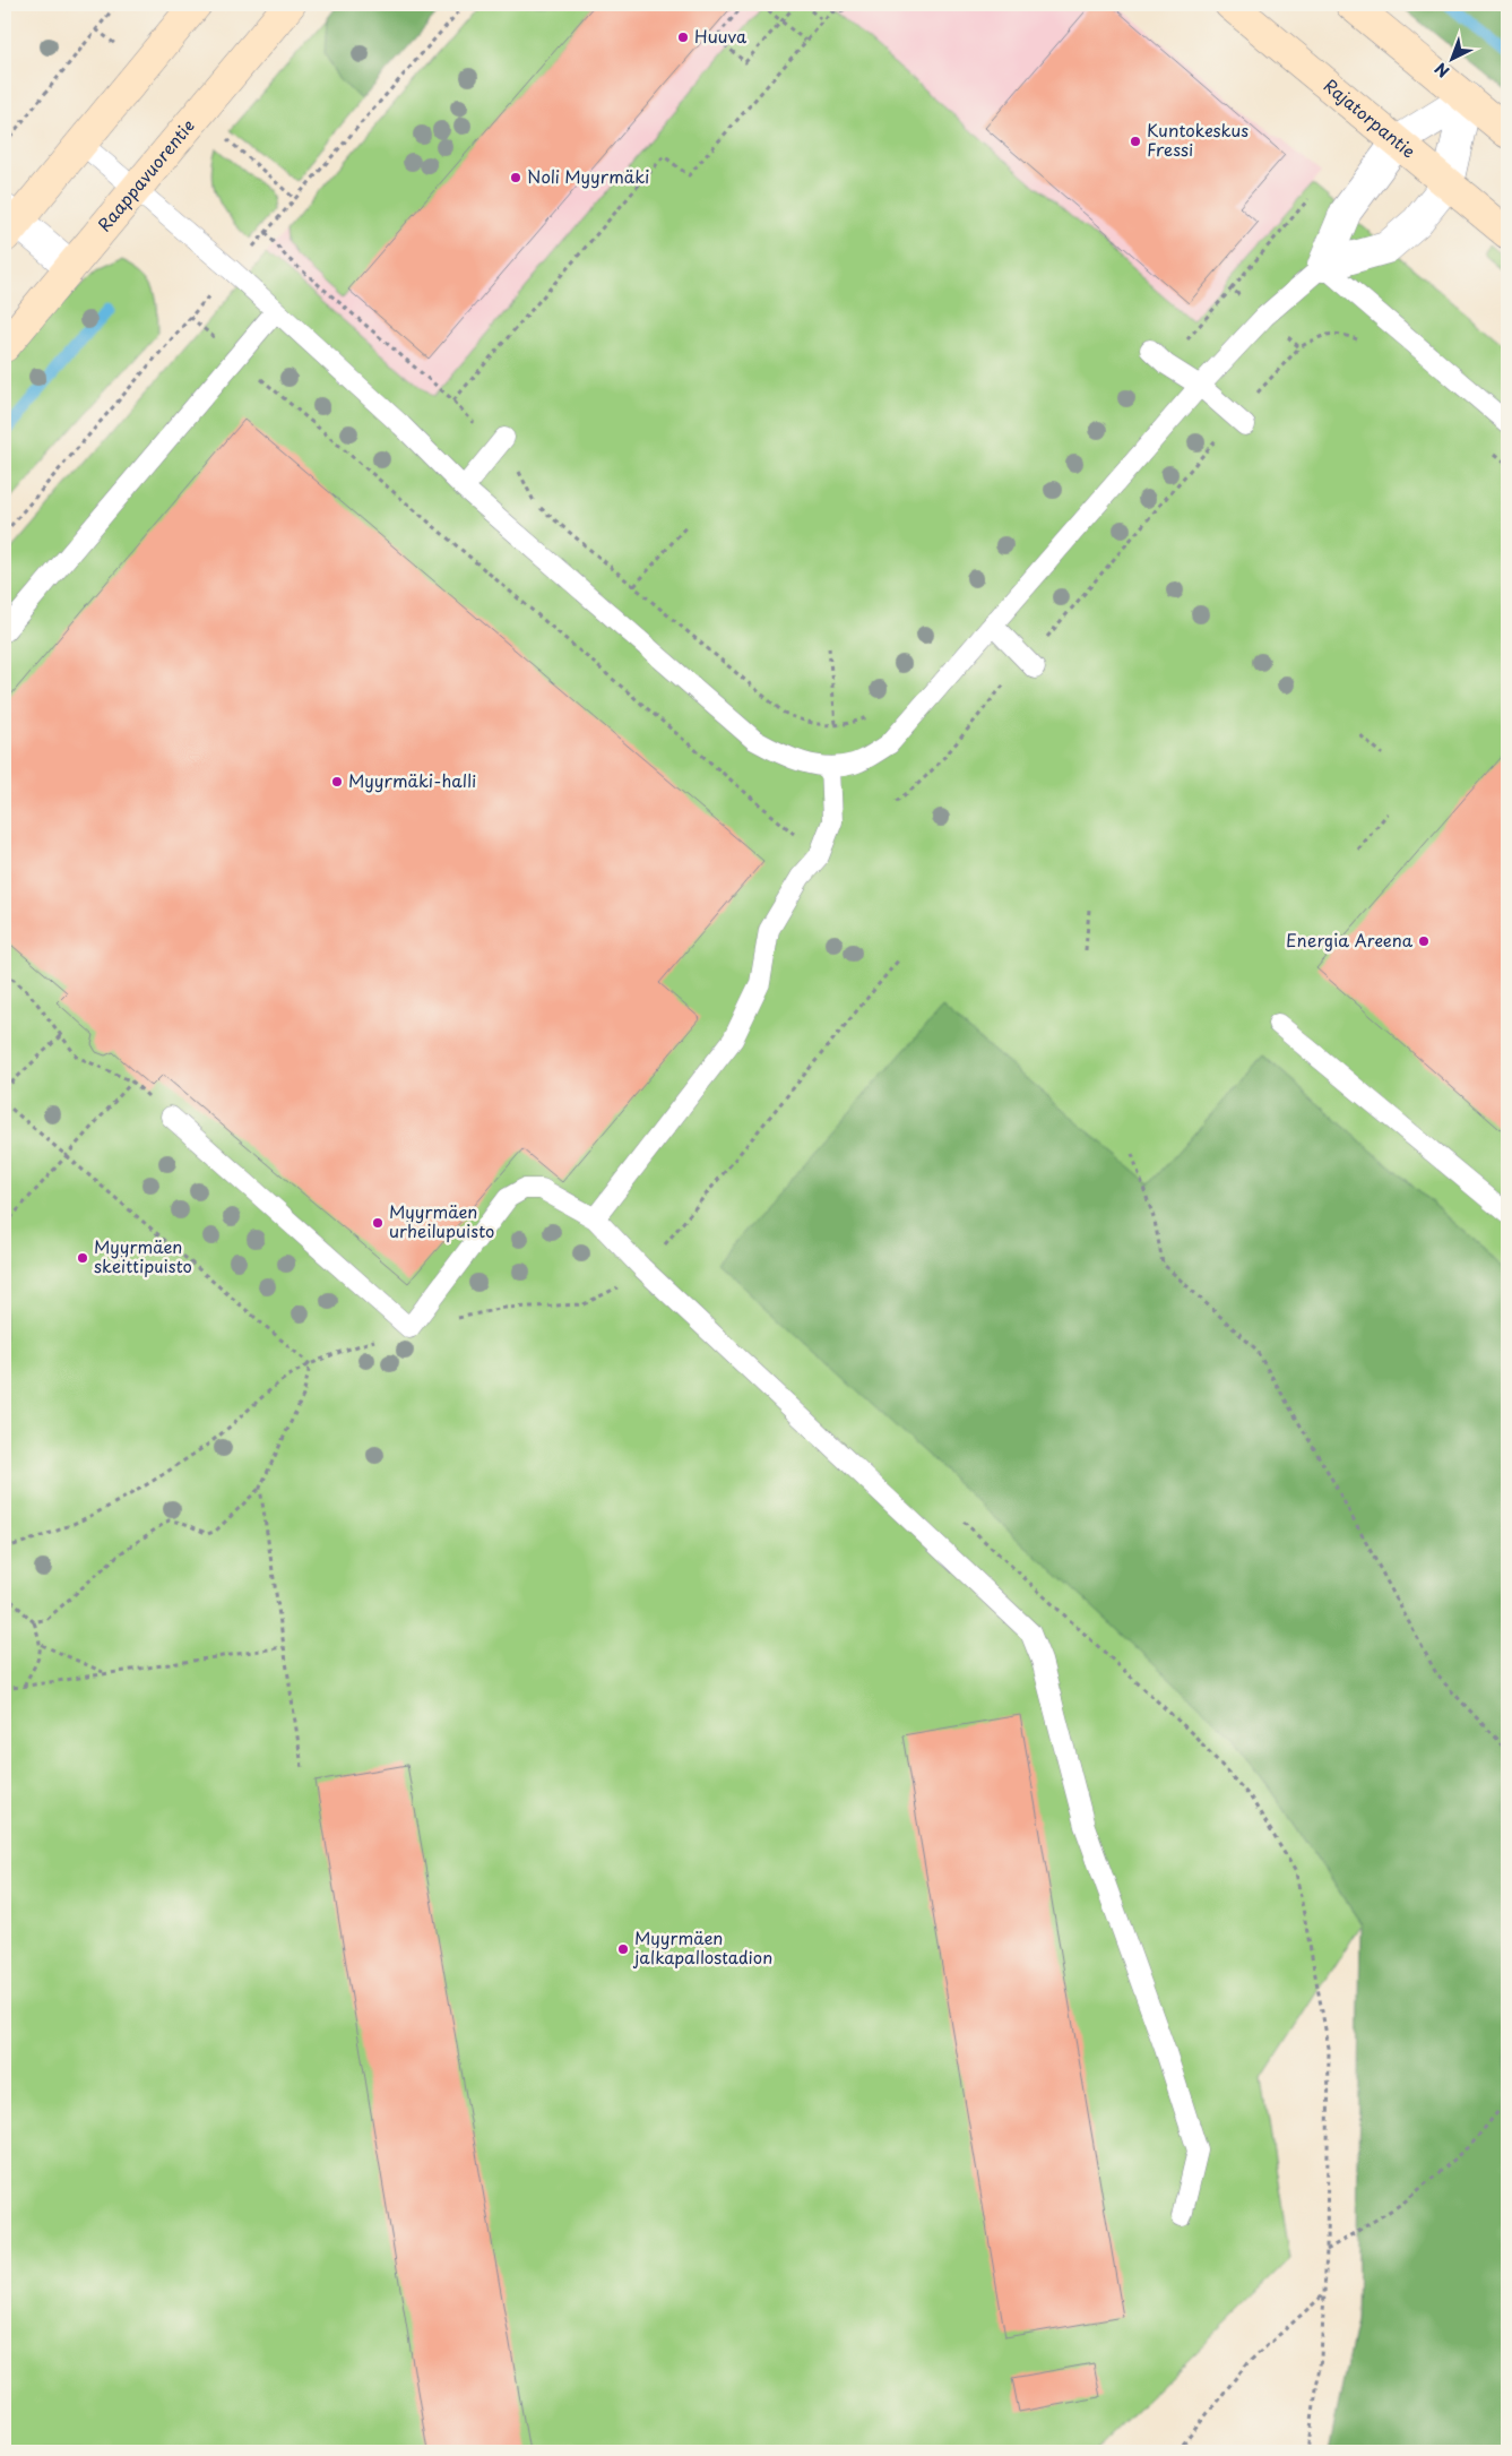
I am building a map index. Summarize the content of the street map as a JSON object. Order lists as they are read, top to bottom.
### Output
{
  "streets": {
    "main road": ["Rajatorpantie", "Raappavuorentie"]
  },
  "places": [
    "Huuva",
    "Kuntokeskus Fressi",
    "Noli Myyrmäki",
    "Myyrmäki-halli",
    "Energia Areena",
    "Myyrmäen urheilupuisto",
    "Myyrmäen skeittipuisto",
    "Myyrmäen jalkapallostadion"
  ],
  "north": "bottom left"
}
